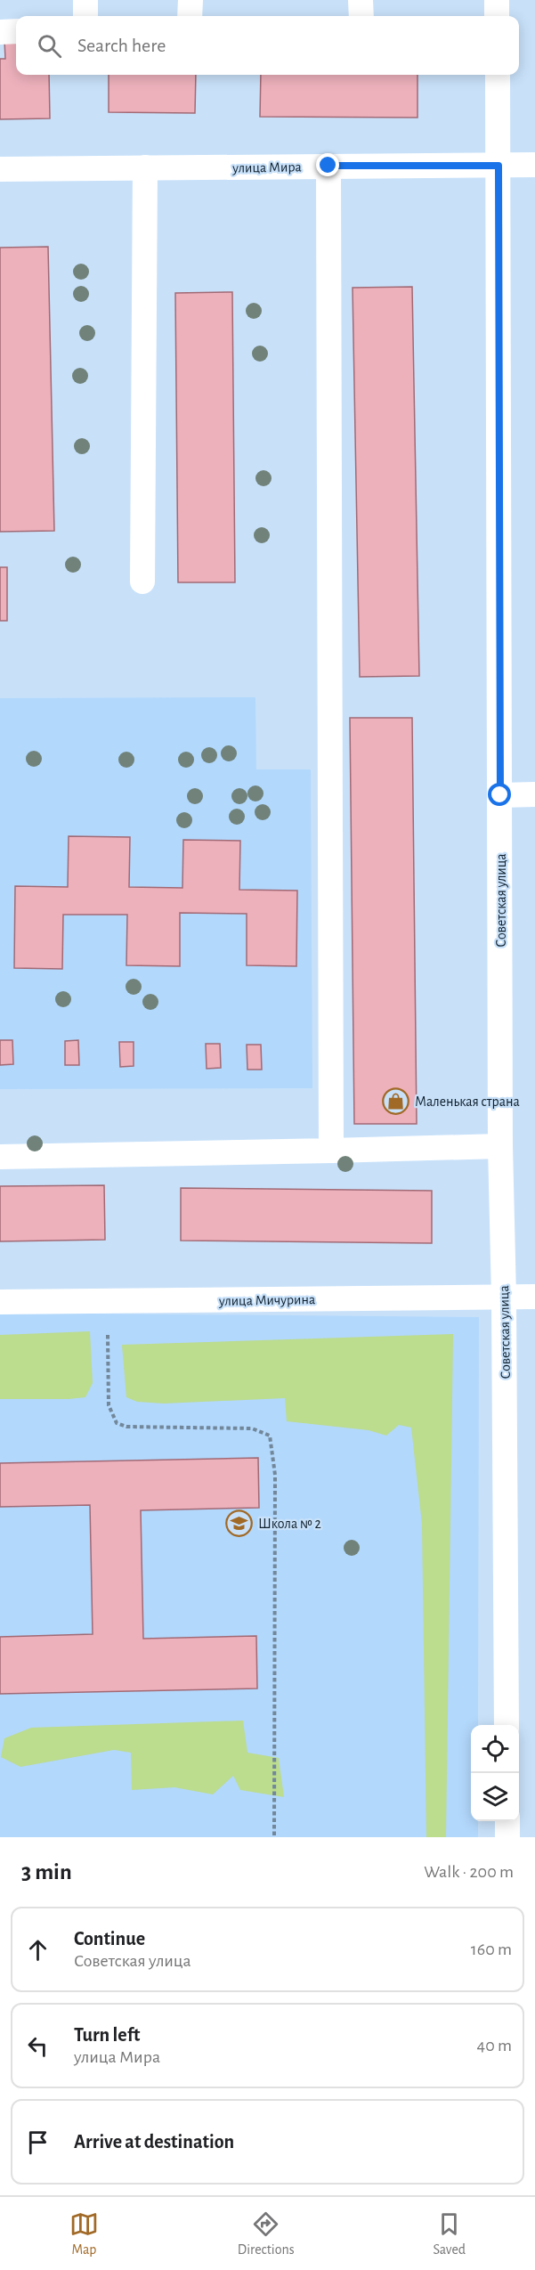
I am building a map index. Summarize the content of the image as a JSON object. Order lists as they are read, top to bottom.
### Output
{
  "streets": {
    "street": ["улица Мира", "Советская улица", "улица Мичурина"]
  },
  "crossings": [
    ["улица Мира", "Советская улица"],
    ["Советская улица", "улица Мичурина"]
  ],
  "places": {
    "shop": ["Маленькая страна"],
    "school or university": ["Школа № 2"]
  },
  "page": {
    "search": "Search here",
    "heading": ["3 min", "Walk · 200 m"],
    "list": [
      ["Continue", "Советская улица", "160 m"],
      ["Turn left", "улица Мира", "40 m"],
      "Arrive at destination"
    ],
    "nav": ["Map", "Directions", "Saved"]
  }
}
